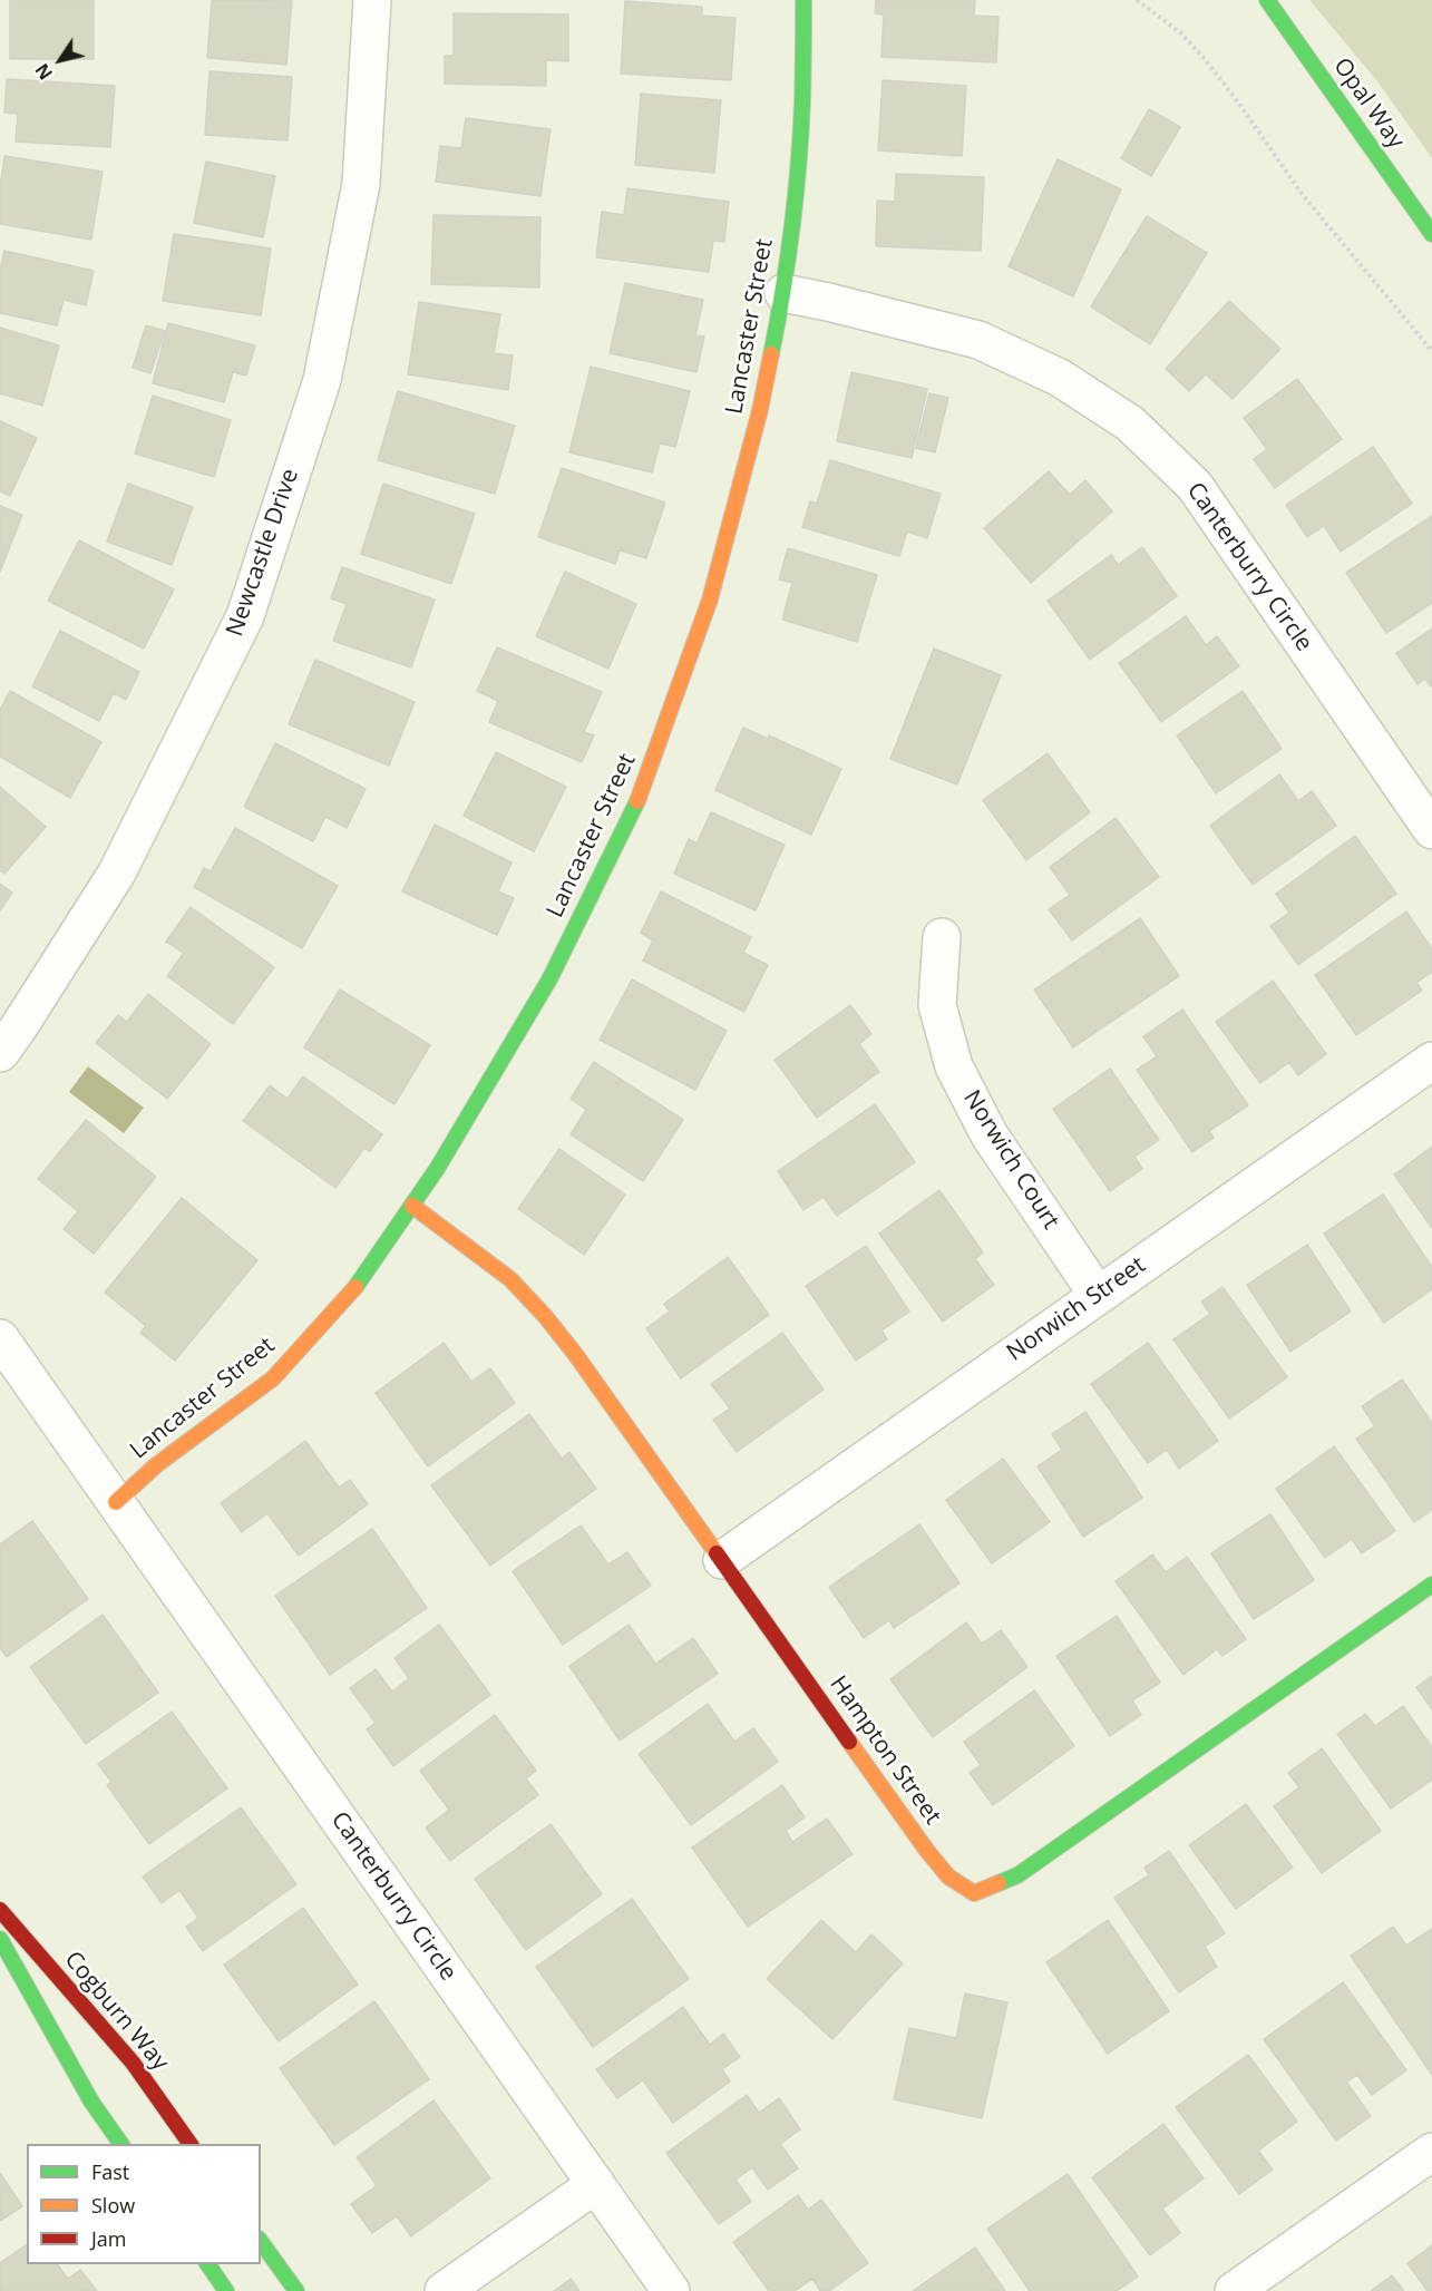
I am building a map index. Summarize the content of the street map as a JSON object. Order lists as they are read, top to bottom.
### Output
{
  "streets": {
    "street": [
      "Opal Way",
      "Lancaster Street",
      "Newcastle Drive",
      "Canterburry Circle",
      "Norwich Court",
      "Norwich Street",
      "Hampton Street",
      "Cogburn Way"
    ]
  },
  "crossings": [
    ["Lancaster Street", "Canterburry Circle"],
    ["Lancaster Street", "Hampton Street"],
    ["Norwich Court", "Norwich Street"],
    ["Norwich Street", "Hampton Street"]
  ],
  "legend": ["Fast", "Slow", "Jam"],
  "north": "bottom left"
}
